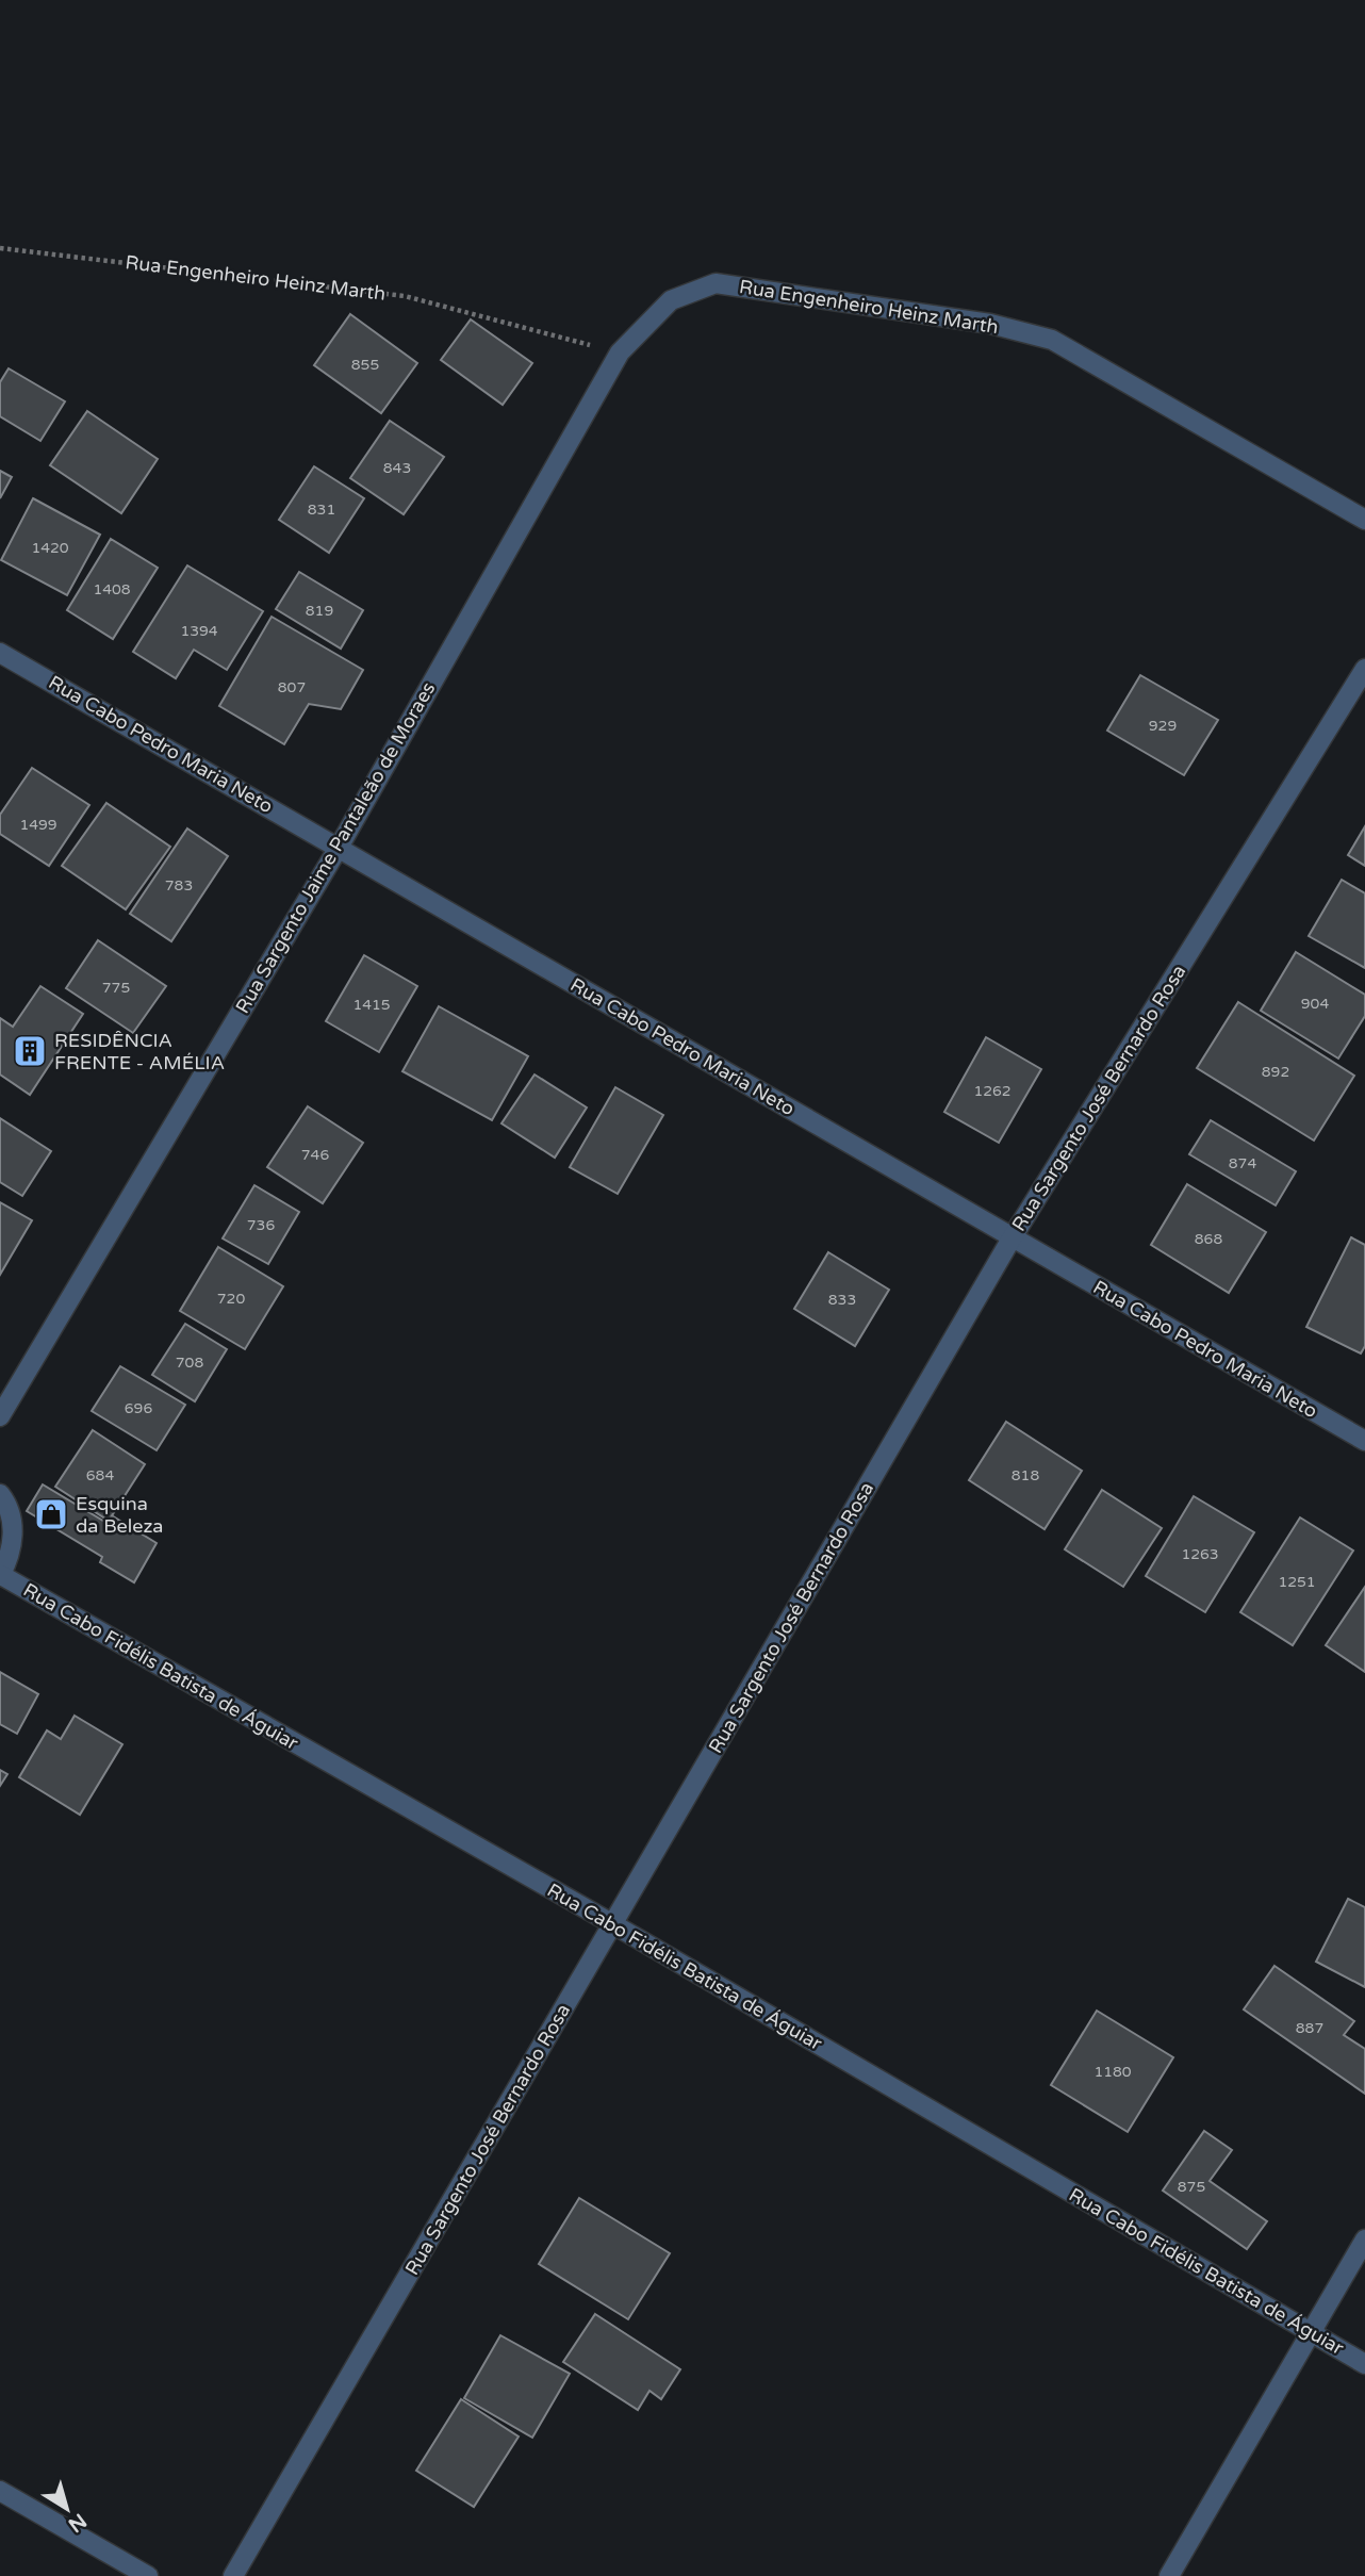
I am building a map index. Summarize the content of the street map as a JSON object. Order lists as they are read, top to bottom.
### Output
{
  "streets": {
    "street": [
      "Rua Engenheiro Heinz Marth",
      "Rua Cabo Pedro Maria Neto",
      "Rua Sargento Jaime Pantaleão de Moraes",
      "Rua Sargento José Bernardo Rosa",
      "Rua Cabo Fidélis Batista de Águiar"
    ]
  },
  "crossings": [
    ["Rua Engenheiro Heinz Marth", "Rua Sargento Jaime Pantaleão de Moraes"],
    ["Rua Cabo Pedro Maria Neto", "Rua Sargento Jaime Pantaleão de Moraes"],
    ["Rua Cabo Pedro Maria Neto", "Rua Sargento José Bernardo Rosa"],
    ["Rua Sargento José Bernardo Rosa", "Rua Cabo Fidélis Batista de Águiar"]
  ],
  "places": {
    "building": ["RESIDÊNCIA FRENTE - AMÉLIA"],
    "shop": ["Esquina da Beleza"]
  },
  "house_numbers": [
    "855",
    "843",
    "831",
    "1420",
    "1408",
    "819",
    "1394",
    "807",
    "929",
    "1499",
    "783",
    "775",
    "904",
    "1415",
    "892",
    "1262",
    "746",
    "874",
    "736",
    "868",
    "720",
    "833",
    "708",
    "696",
    "684",
    "818",
    "1263",
    "1251",
    "887",
    "1180",
    "875"
  ],
  "north": "bottom right"
}
